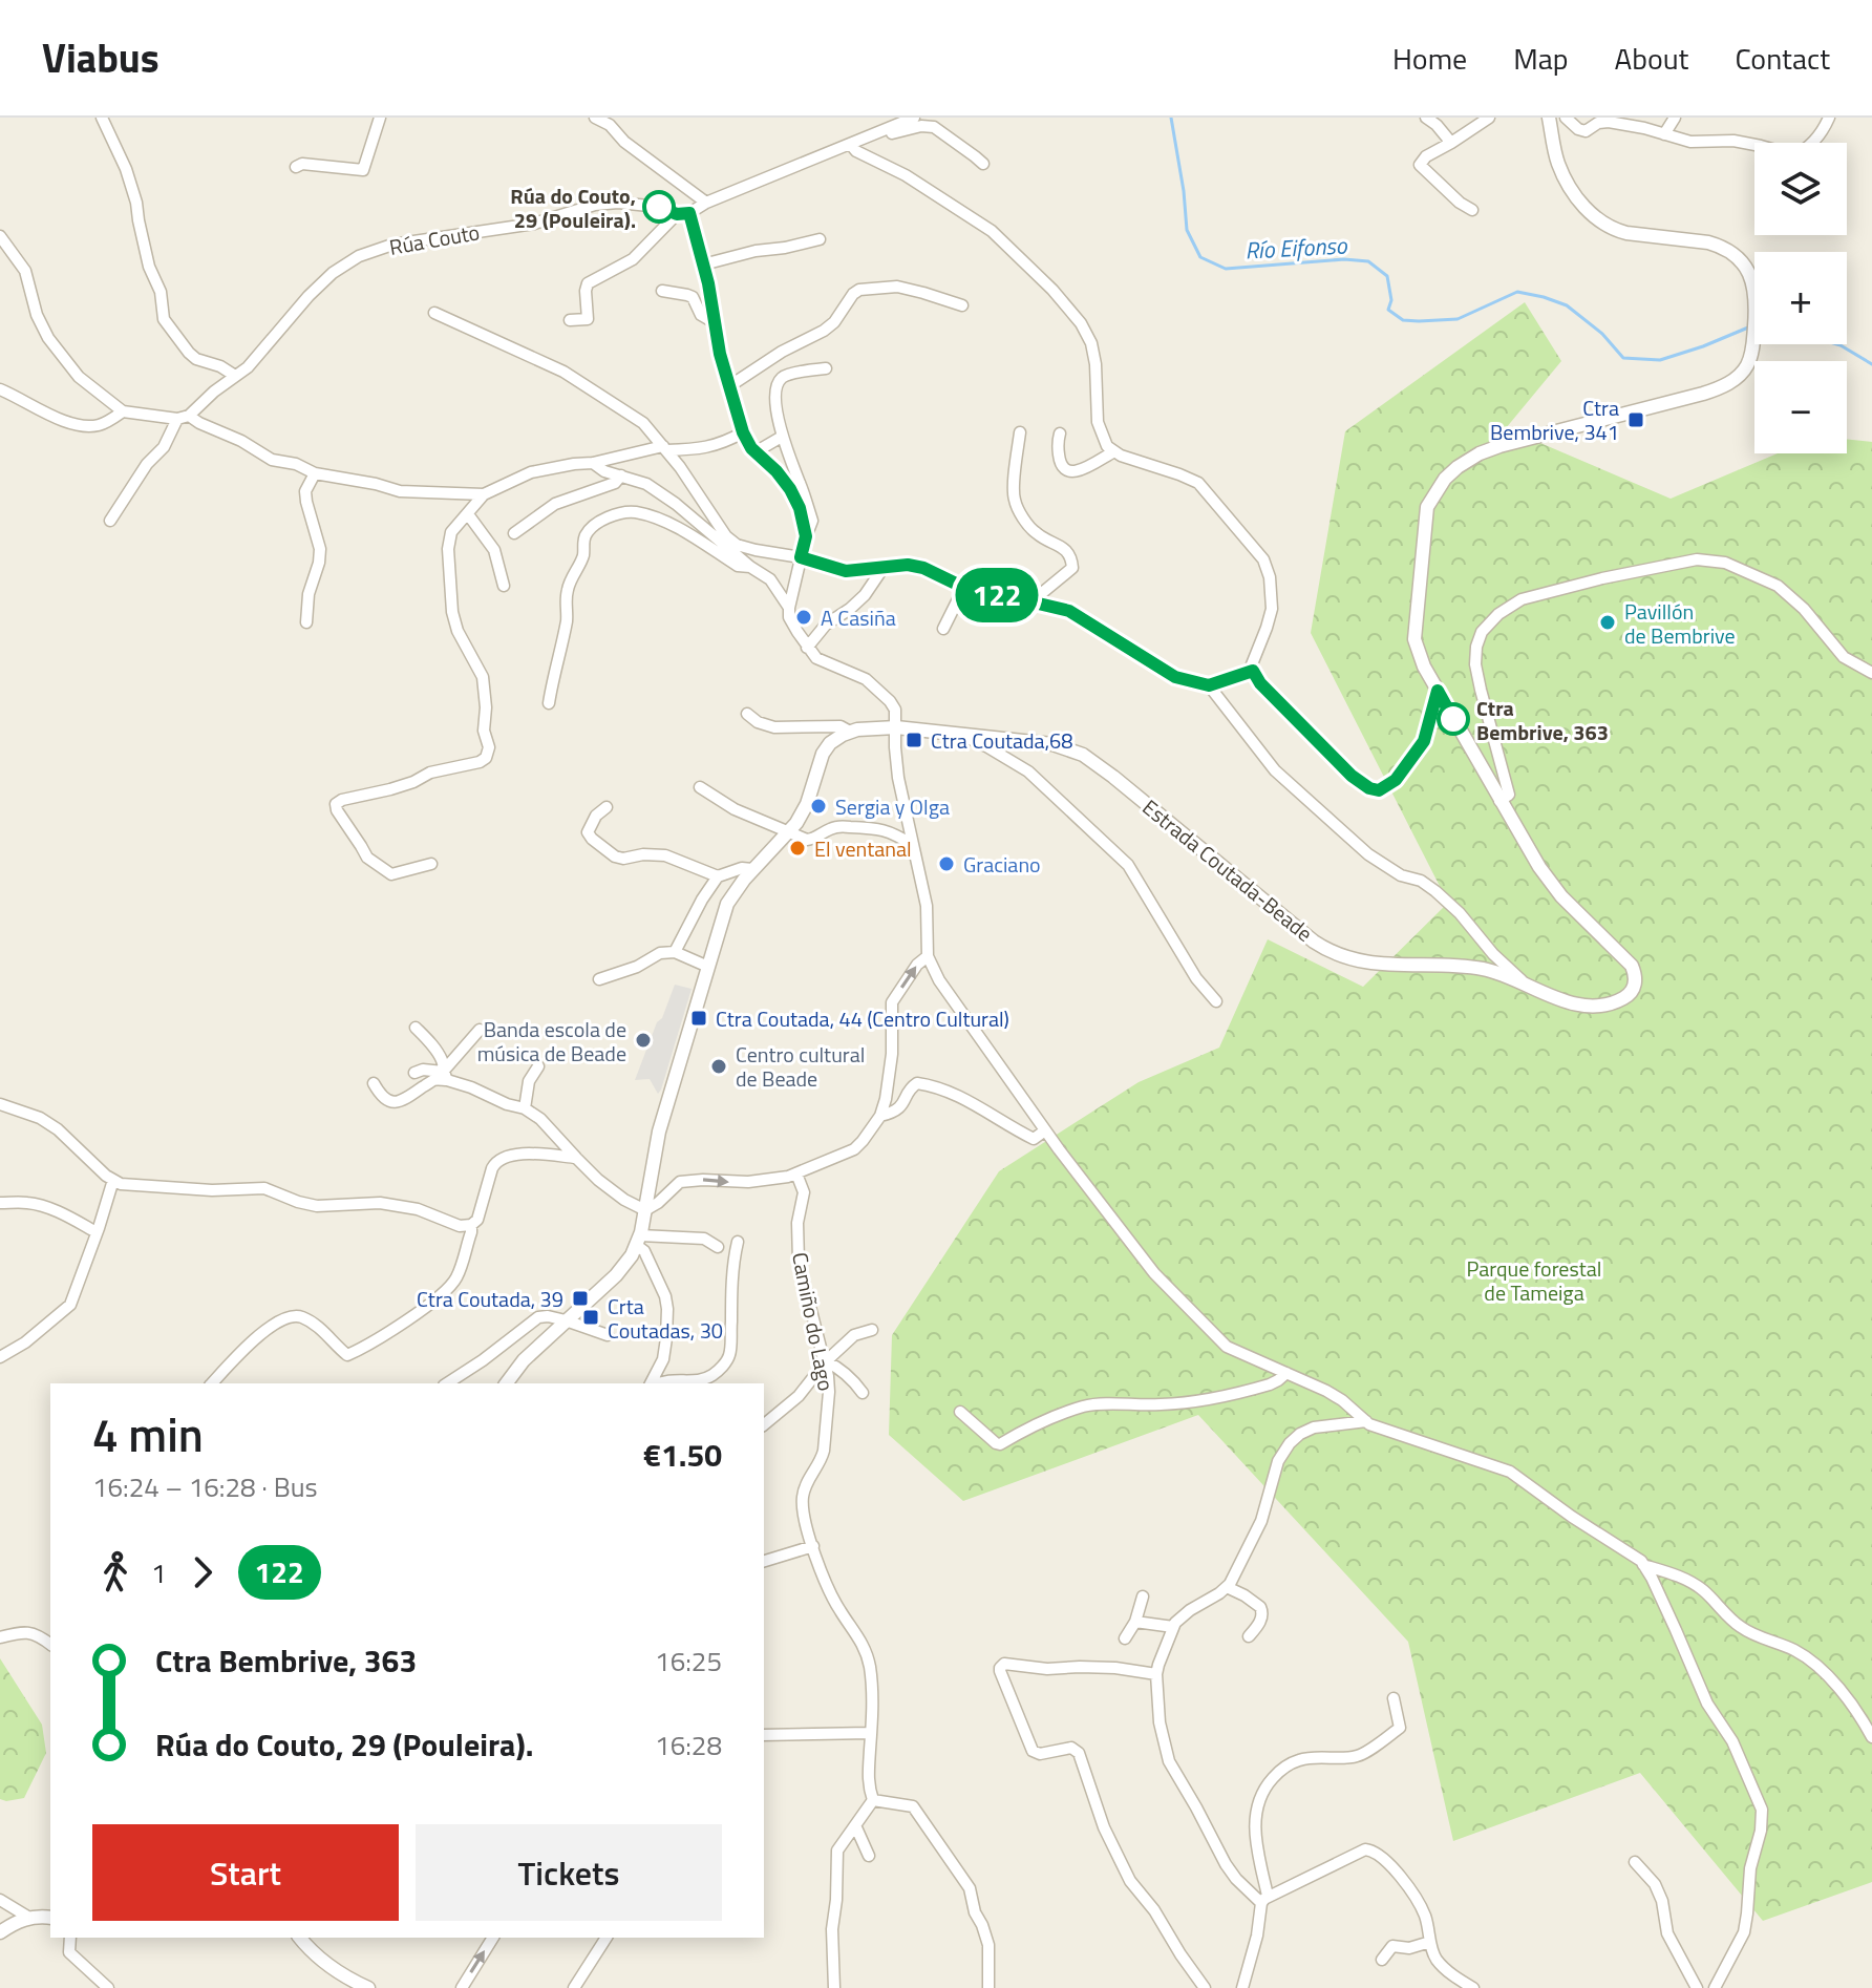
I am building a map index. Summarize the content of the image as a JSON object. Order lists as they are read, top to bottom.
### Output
{
  "streets": {
    "street": ["Rúa Couto", "Estrada Coutada-Beade", "Camiño do Lago"]
  },
  "water": ["Río Eifonso"],
  "parks": ["Parque forestal de Tameiga"],
  "places": {
    "other": [
      "Rúa do Couto, 29 (Pouleira).",
      "A Casiña",
      "Pavillón de Bembrive",
      "Ctra Bembrive, 363",
      "Sergia y Olga",
      "El ventanal",
      "Graciano",
      "Banda escola de música de Beade",
      "Centro cultural de Beade"
    ],
    "transit": [
      "Ctra Bembrive, 341",
      "Ctra Coutada,68",
      "Ctra Coutada, 44 (Centro Cultural)",
      "Ctra Coutada, 39",
      "Crta Coutadas, 30"
    ]
  },
  "lines": ["bus line 122"],
  "page": {
    "header": "Viabus",
    "nav": [
      "Home",
      "Map",
      "About",
      "Contact"
    ],
    "on_map": "122",
    "map_buttons": ["+", "−"],
    "heading": ["4 min", "16:24 – 16:28 · Bus", "€1.50"],
    "legs": ["1", "122"],
    "list": [
      {
        "name": "Ctra Bembrive, 363",
        "value": "16:25"
      },
      {
        "name": "Rúa do Couto, 29 (Pouleira).",
        "value": "16:28"
      }
    ],
    "buttons": ["Start", "Tickets"]
  }
}
